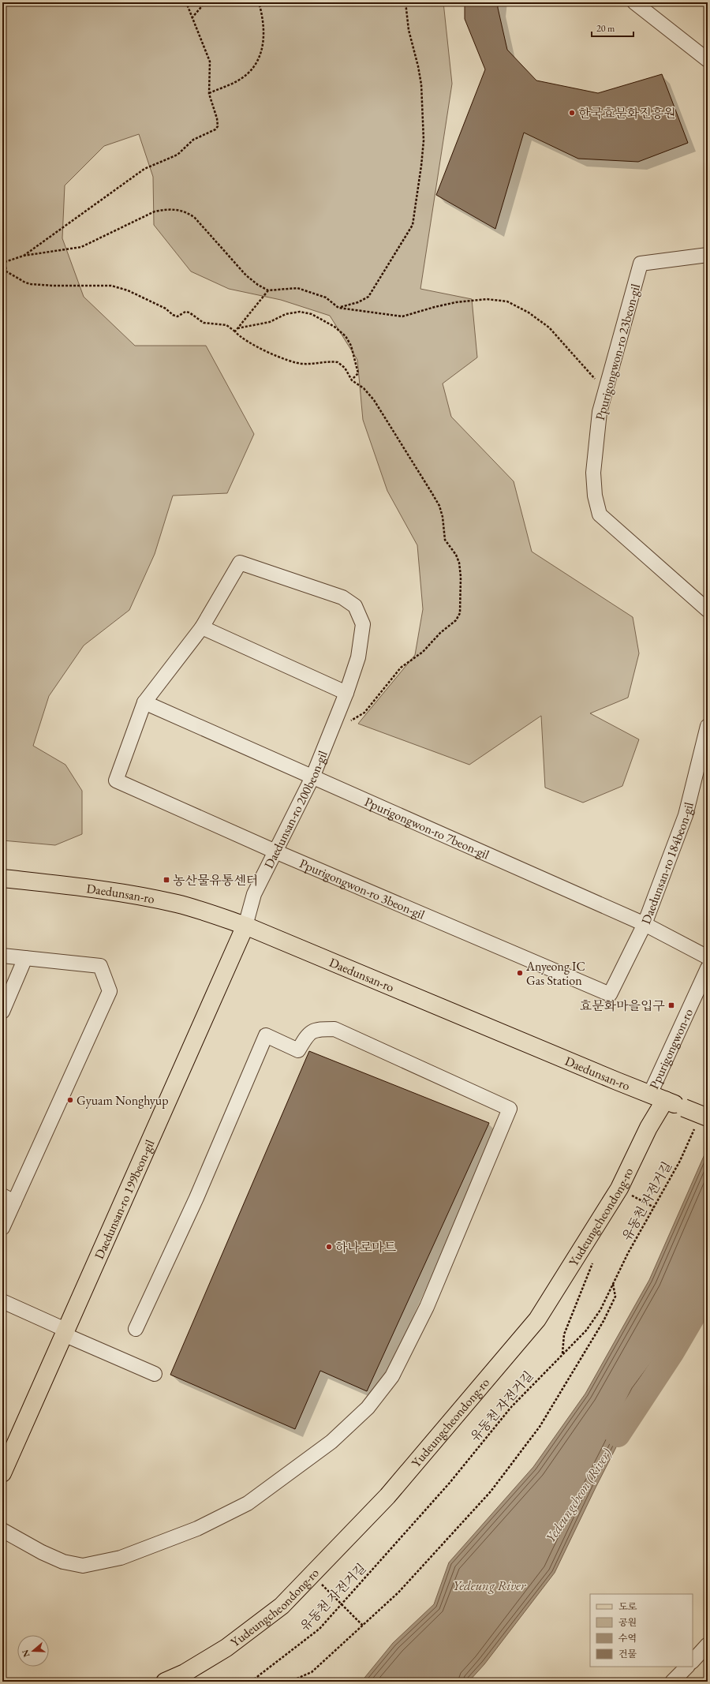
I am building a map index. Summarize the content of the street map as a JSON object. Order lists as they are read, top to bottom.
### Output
{
  "streets": {
    "main road": ["Daedunsan-ro", "Daedunsan-ro 199beon-gil", "Yudeungcheondong-ro"],
    "street": [
      "Ppurigongwon-ro 23beon-gil",
      "Daedunsan-ro 200beon-gil",
      "Ppurigongwon-ro 7beon-gil",
      "Daedunsan-ro 184beon-gil",
      "Ppurigongwon-ro 3beon-gil",
      "Ppurigongwon-ro"
    ],
    "path": ["유동천 자전거길"]
  },
  "crossings": [
    ["Daedunsan-ro 200beon-gil", "Ppurigongwon-ro 7beon-gil"],
    ["Daedunsan-ro 200beon-gil", "Ppurigongwon-ro 3beon-gil"],
    ["Daedunsan-ro 200beon-gil", "Daedunsan-ro"],
    ["Daedunsan-ro 200beon-gil", "Daedunsan-ro 199beon-gil"],
    ["Ppurigongwon-ro 7beon-gil", "Daedunsan-ro 184beon-gil"],
    ["Daedunsan-ro 184beon-gil", "Ppurigongwon-ro 3beon-gil"],
    ["Daedunsan-ro", "Ppurigongwon-ro"],
    ["Daedunsan-ro", "Daedunsan-ro 199beon-gil"],
    ["Daedunsan-ro", "유동천 자전거길"],
    ["Daedunsan-ro", "Yudeungcheondong-ro"],
    ["Ppurigongwon-ro", "Yudeungcheondong-ro"]
  ],
  "water": ["Yedeungcheon (River)", "Yedeung River"],
  "places": {
    "other": [
      "한국효문화진흥원",
      "Anyeong IC Gas Station",
      "Gyuam Nonghyup",
      "하나로마트"
    ],
    "transit": ["농산물유통센터", "효문화마을입구"]
  },
  "legend": [
    "도로",
    "공원",
    "수역",
    "건물"
  ],
  "scale_bar": "20 m",
  "north": "left"
}
